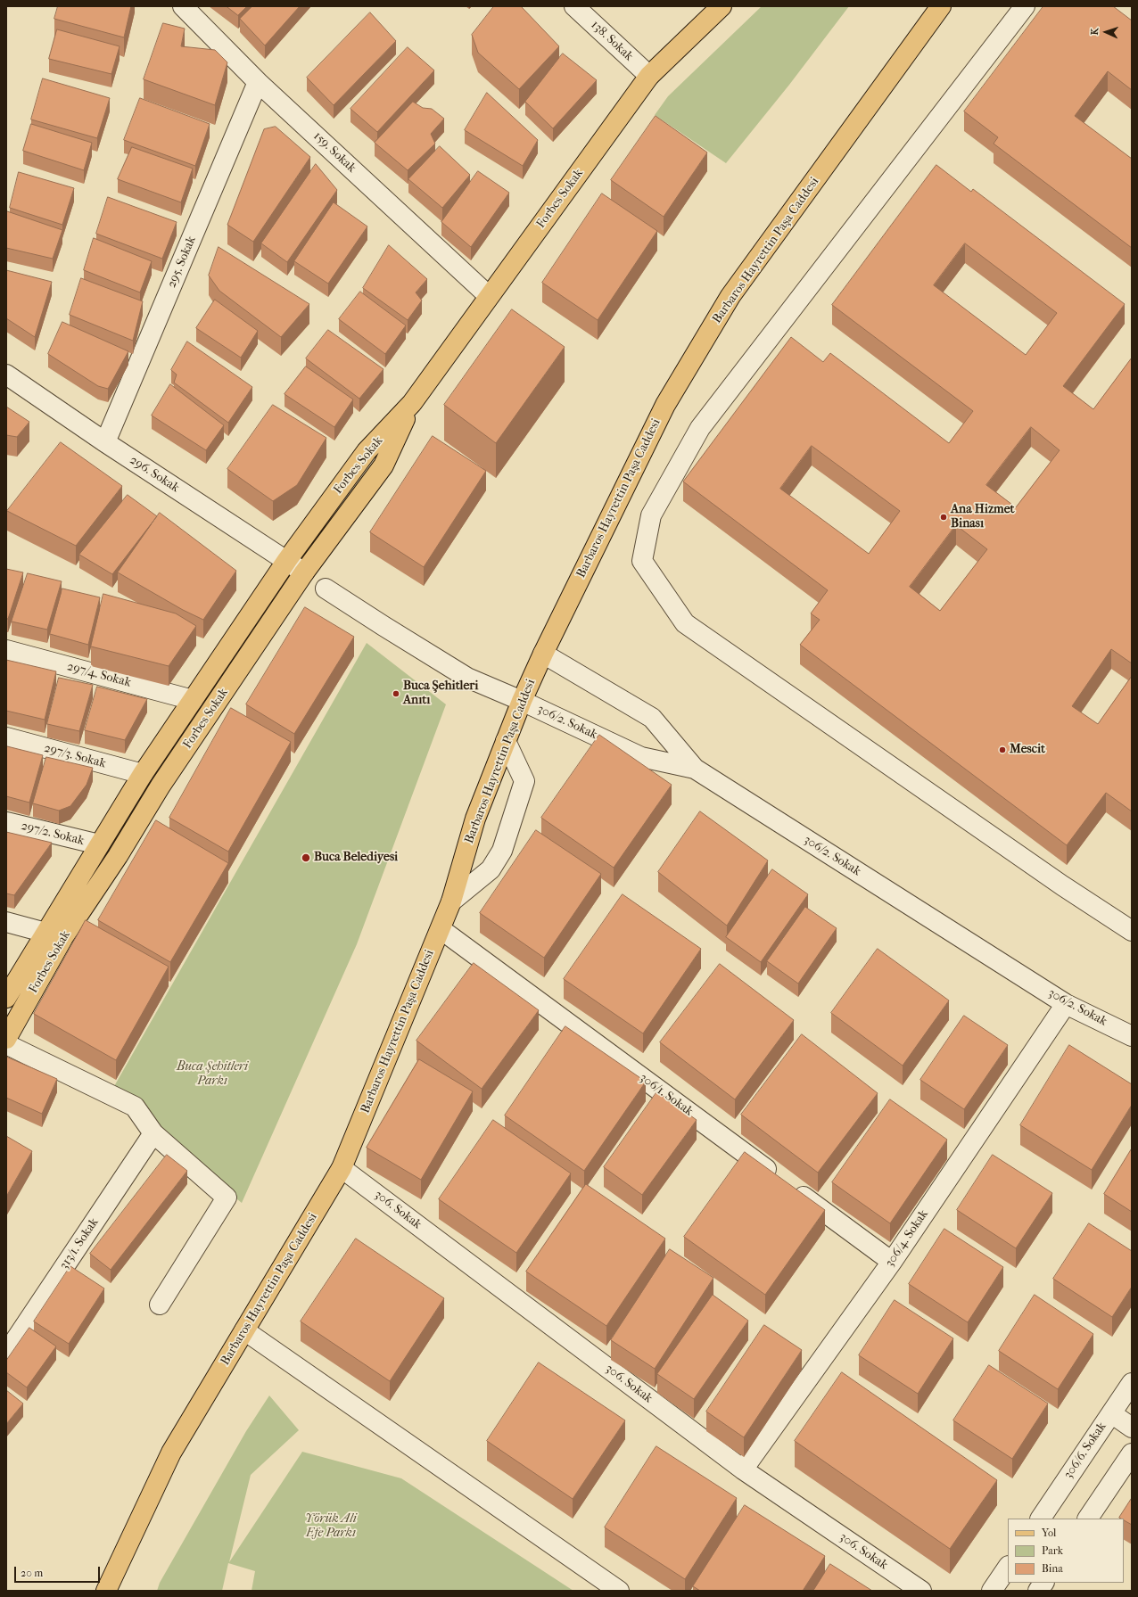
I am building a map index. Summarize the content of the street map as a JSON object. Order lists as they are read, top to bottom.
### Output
{
  "streets": {
    "main road": ["Forbes Sokak", "Barbaros Hayrettin Paşa Caddesi"],
    "street": [
      "138. Sokak",
      "159. Sokak",
      "295. Sokak",
      "296. Sokak",
      "297/4. Sokak",
      "306/2. Sokak",
      "297/3. Sokak",
      "297/2. Sokak",
      "306/1. Sokak",
      "306. Sokak",
      "306/4. Sokak",
      "313/1. Sokak",
      "306/6. Sokak"
    ]
  },
  "crossings": [
    ["138. Sokak", "Forbes Sokak"],
    ["159. Sokak", "Forbes Sokak"],
    ["159. Sokak", "295. Sokak"],
    ["Forbes Sokak", "296. Sokak"],
    ["Forbes Sokak", "297/4. Sokak"],
    ["Forbes Sokak", "297/3. Sokak"],
    ["Forbes Sokak", "297/2. Sokak"],
    ["Barbaros Hayrettin Paşa Caddesi", "306/2. Sokak"],
    ["Barbaros Hayrettin Paşa Caddesi", "306/1. Sokak"],
    ["Barbaros Hayrettin Paşa Caddesi", "306. Sokak"],
    ["295. Sokak", "296. Sokak"],
    ["306/2. Sokak", "306/4. Sokak"],
    ["306/1. Sokak", "306/4. Sokak"],
    ["306. Sokak", "306/4. Sokak"]
  ],
  "parks": ["Buca Şehitleri Parkı", "Yörük Ali Efe Parkı"],
  "places": [
    "Ana Hizmet Binası",
    "Buca Şehitleri Anıtı",
    "Mescit",
    "Buca Belediyesi"
  ],
  "legend": ["Yol", "Park", "Bina"],
  "scale_bar": "20 m",
  "north": "left"
}
